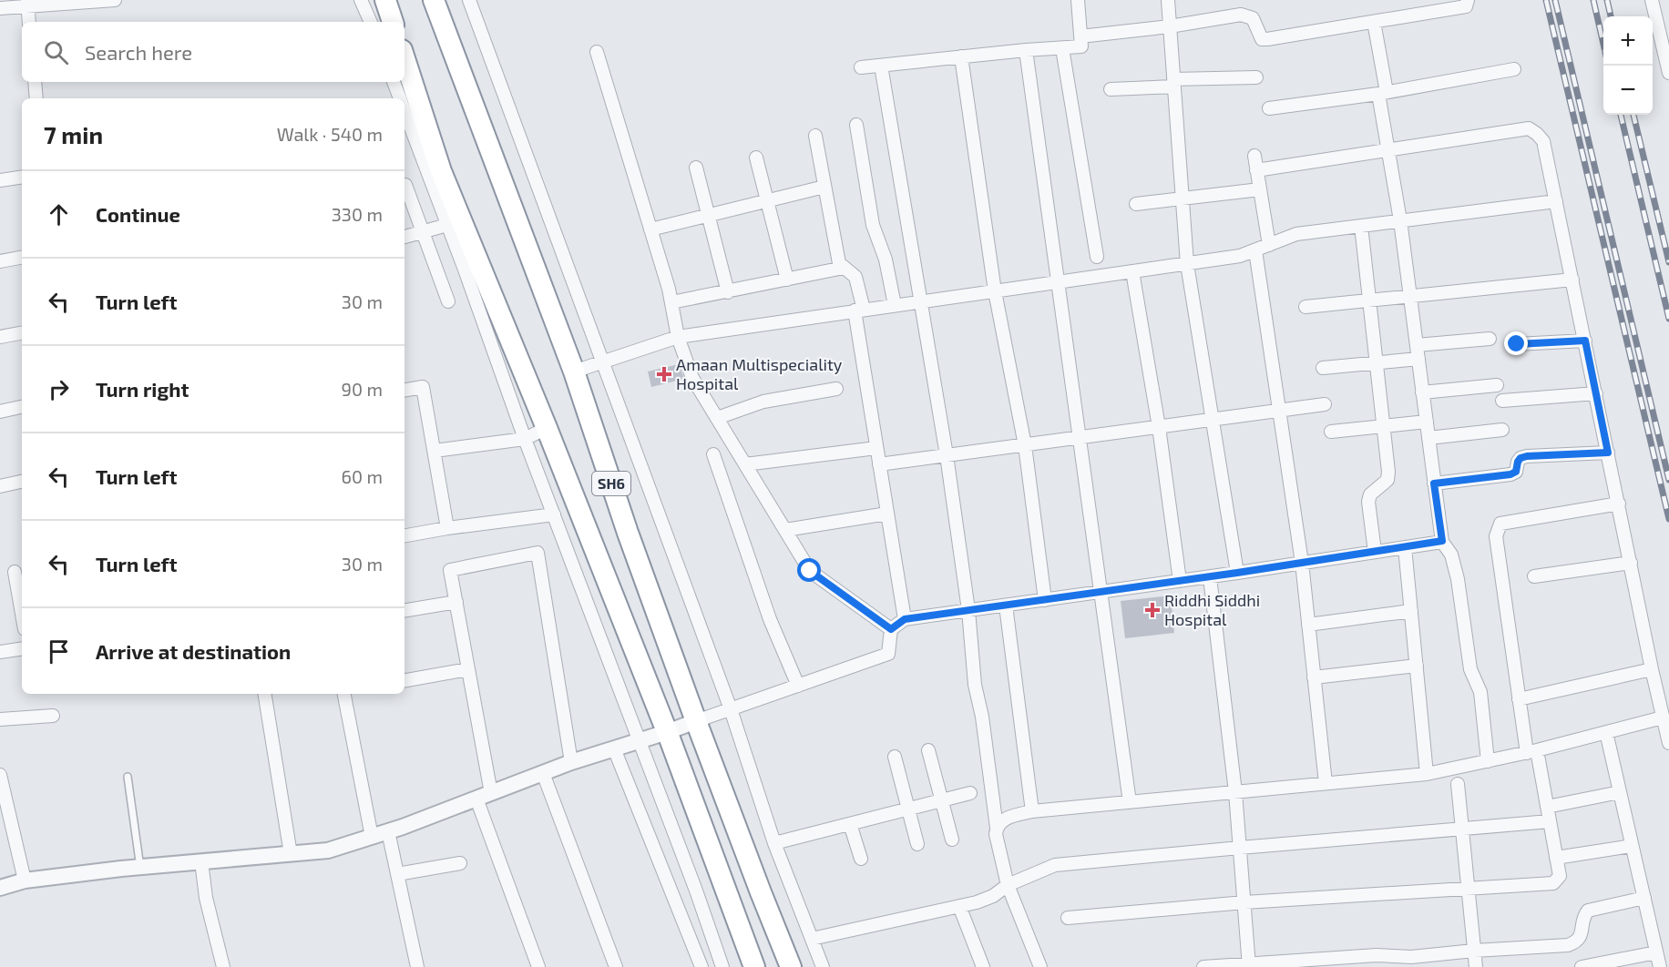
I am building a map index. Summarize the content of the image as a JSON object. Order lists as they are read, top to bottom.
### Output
{
  "streets": {
    "highway": ["SH6"]
  },
  "places": {
    "health": ["Amaan Multispeciality Hospital", "Riddhi Siddhi Hospital"]
  },
  "page": {
    "map_buttons": ["+", "−"],
    "search": "Search here",
    "heading": ["7 min", "Walk · 540 m"],
    "list": [
      ["Continue", "330 m"],
      ["Turn left", "30 m"],
      ["Turn right", "90 m"],
      ["Turn left", "60 m"],
      ["Turn left", "30 m"],
      "Arrive at destination"
    ]
  }
}
